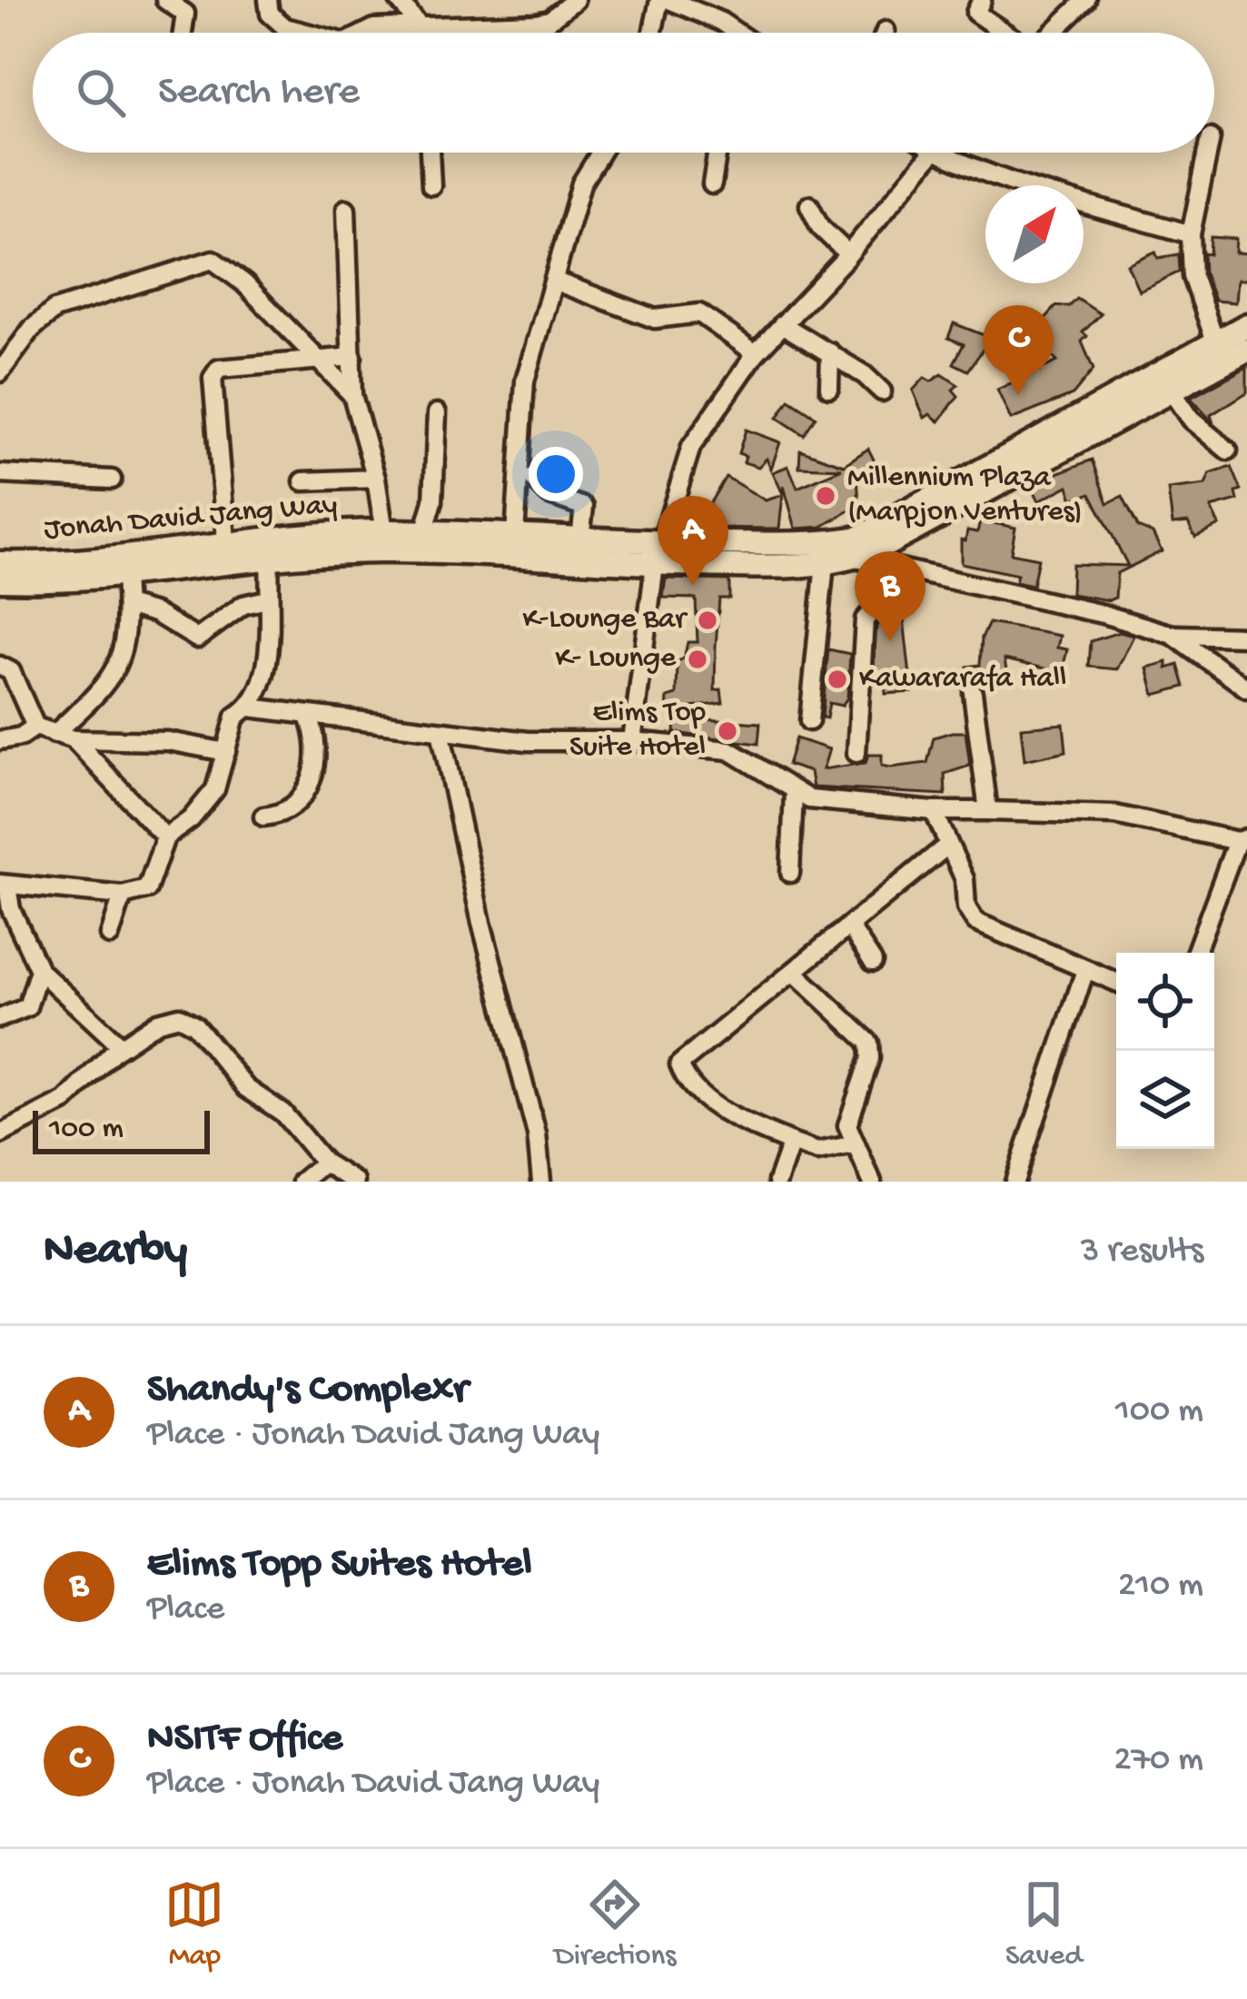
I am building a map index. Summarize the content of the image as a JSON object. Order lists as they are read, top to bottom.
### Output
{
  "streets": {
    "main road": ["Jonah David Jang Way"]
  },
  "places": [
    "Millennium Plaza (Marpjon Ventures)",
    "K-Lounge Bar",
    "K- Lounge",
    "Kawararafa Hall",
    "Elims Top Suite Hotel"
  ],
  "scale_bar": "100 m",
  "north": "top right",
  "page": {
    "search": "Search here",
    "pins": ["C", "A", "B"],
    "scale": "100 m",
    "heading": ["Nearby", "3 results"],
    "list": [
      {
        "mark": "A",
        "name": "Shandy's Complexr",
        "note": "Place · Jonah David Jang Way",
        "value": "100 m"
      },
      {
        "mark": "B",
        "name": "Elims Topp Suites Hotel",
        "note": "Place",
        "value": "210 m"
      },
      {
        "mark": "C",
        "name": "NSITF Office",
        "note": "Place · Jonah David Jang Way",
        "value": "270 m"
      }
    ],
    "nav": ["Map", "Directions", "Saved"]
  }
}
